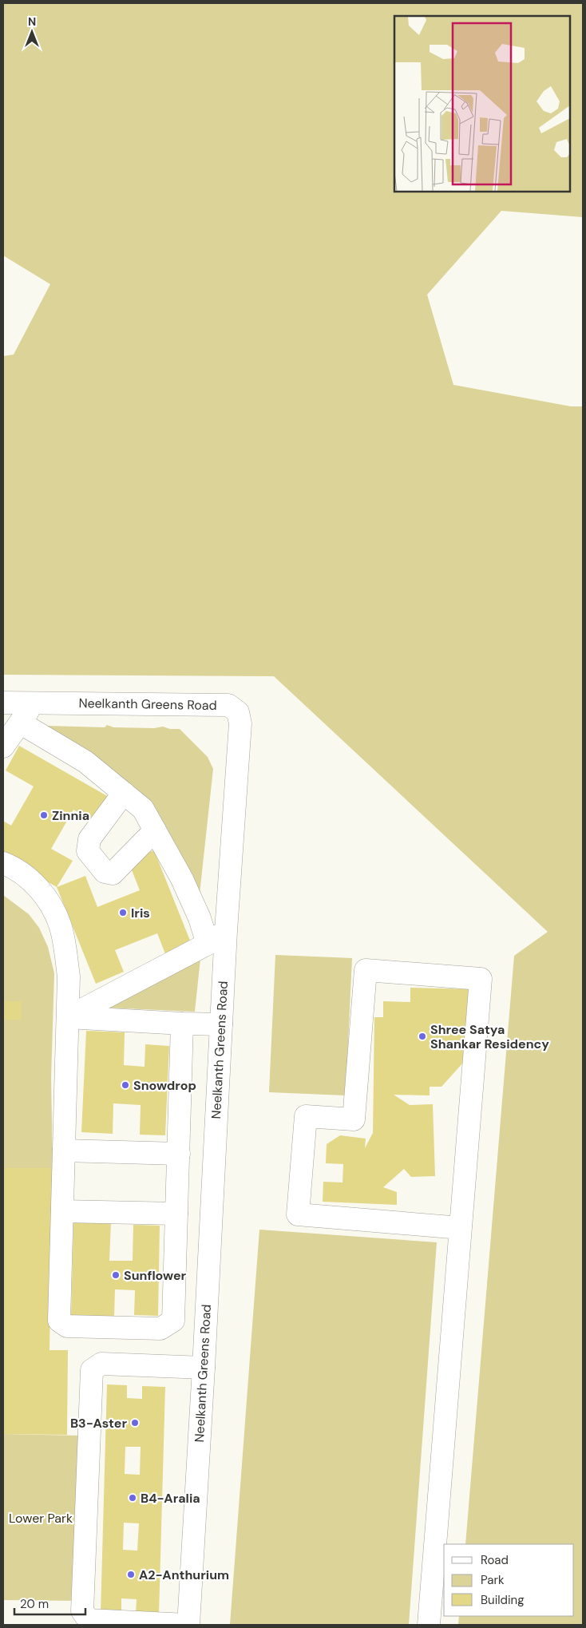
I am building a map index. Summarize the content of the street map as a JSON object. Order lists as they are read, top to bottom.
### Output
{
  "streets": {
    "street": ["Neelkanth Greens Road"]
  },
  "parks": ["Lower Park"],
  "places": [
    "Zinnia",
    "Iris",
    "Shree Satya Shankar Residency",
    "Snowdrop",
    "Sunflower",
    "B3-Aster",
    "B4-Aralia",
    "A2-Anthurium"
  ],
  "legend": ["Road", "Park", "Building"],
  "scale_bar": "20 m",
  "north": "top"
}
